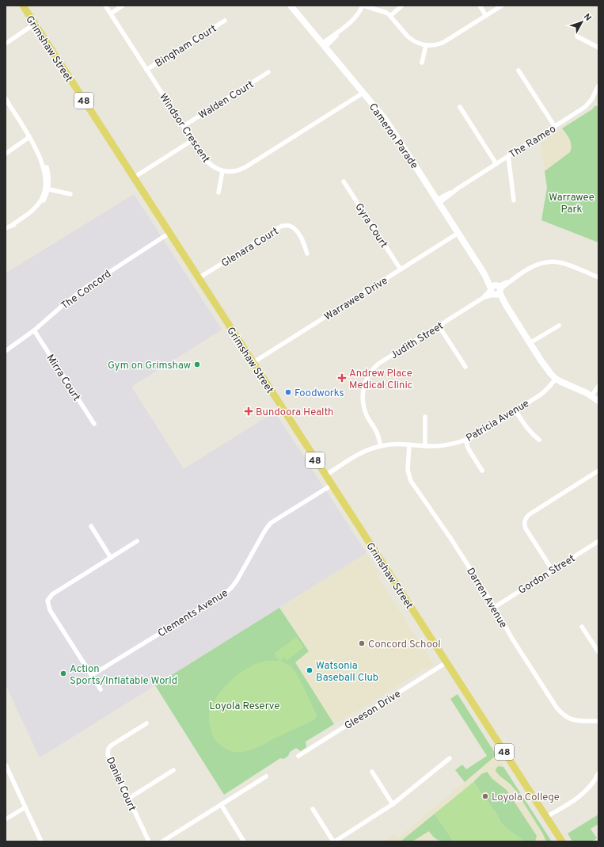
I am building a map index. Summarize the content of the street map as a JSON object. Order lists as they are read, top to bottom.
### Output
{
  "streets": {
    "main road": ["Grimshaw Street", "48"],
    "street": [
      "Bingham Court",
      "Walden Court",
      "Windsor Crescent",
      "Cameron Parade",
      "The Rameo",
      "Gyra Court",
      "Glenara Court",
      "The Concord",
      "Warrawee Drive",
      "Judith Street",
      "Mirra Court",
      "Patricia Avenue",
      "Gordon Street",
      "Darren Avenue",
      "Clements Avenue",
      "Gleeson Drive",
      "Daniel Court"
    ]
  },
  "crossings": [
    ["Bingham Court", "Windsor Crescent"],
    ["Grimshaw Street", "Glenara Court"],
    ["Grimshaw Street", "The Concord"],
    ["Grimshaw Street", "Warrawee Drive"],
    ["Grimshaw Street", "Patricia Avenue"],
    ["Grimshaw Street", "Clements Avenue"],
    ["Grimshaw Street", "Gleeson Drive"],
    ["Walden Court", "Windsor Crescent"],
    ["Cameron Parade", "The Rameo"],
    ["Cameron Parade", "Warrawee Drive"],
    ["Cameron Parade", "Judith Street"],
    ["Cameron Parade", "Patricia Avenue"],
    ["Gyra Court", "Warrawee Drive"],
    ["The Concord", "Mirra Court"],
    ["Judith Street", "Patricia Avenue"],
    ["Patricia Avenue", "Darren Avenue"],
    ["Gordon Street", "Darren Avenue"]
  ],
  "parks": ["Warrawee Park", "Loyola Reserve"],
  "places": {
    "other": [
      "Gym on Grimshaw",
      "Foodworks",
      "Concord School",
      "Watsonia Baseball Club",
      "Action Sports/Inflatable World",
      "Loyola College"
    ],
    "health": ["Andrew Place Medical Clinic", "Bundoora Health"]
  },
  "north": "top right"
}
